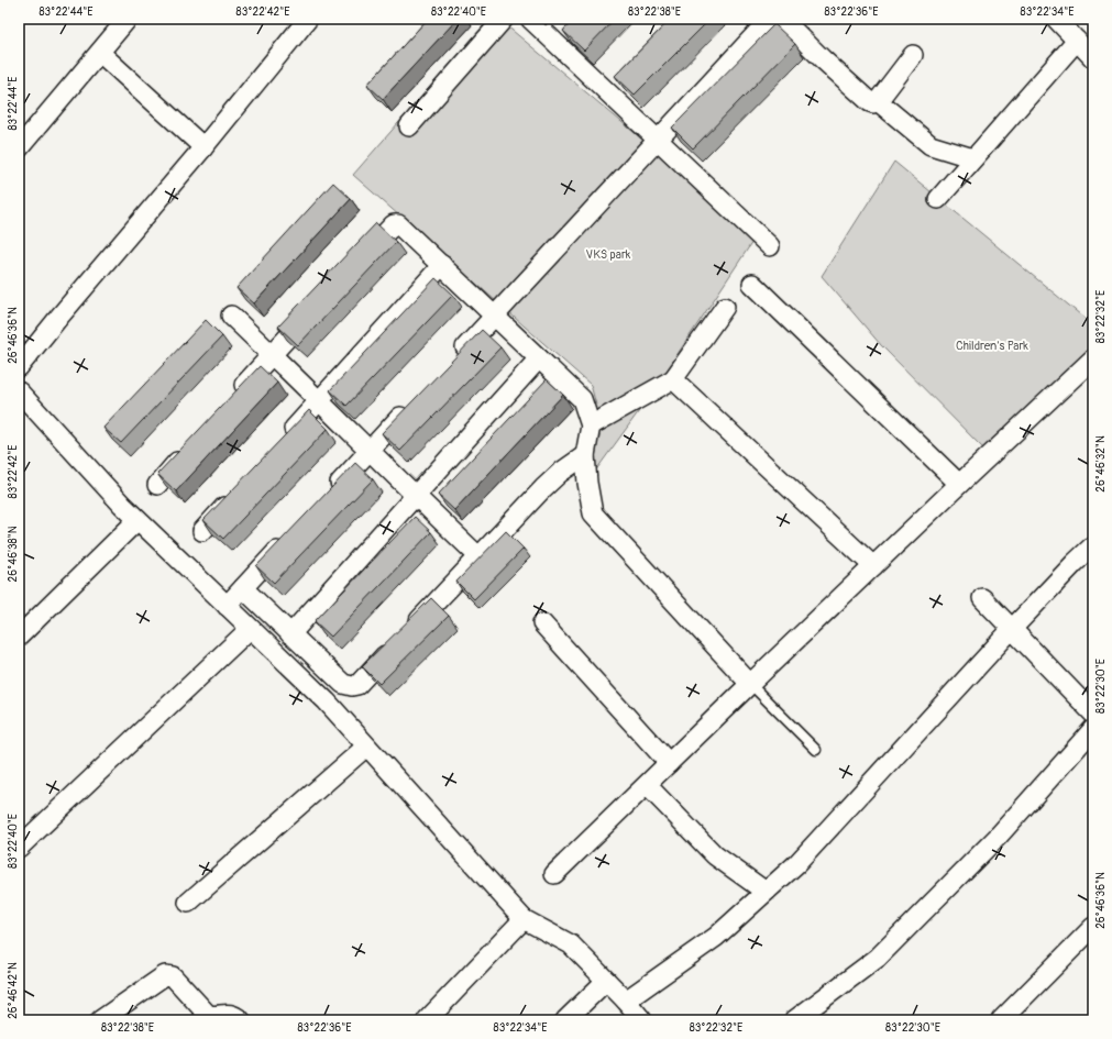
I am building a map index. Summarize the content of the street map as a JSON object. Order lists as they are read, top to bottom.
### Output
{
  "parks": ["VKS park", "Children's Park"],
  "coordinates": [
    "83°22'44\"E",
    "83°22'42\"E",
    "83°22'40\"E",
    "83°22'38\"E",
    "83°22'36\"E",
    "83°22'34\"E",
    "83°22'32\"E",
    "26°46'36\"N",
    "26°46'32\"N",
    "26°46'38\"N",
    "83°22'30\"E",
    "26°46'42\"N"
  ]
}
